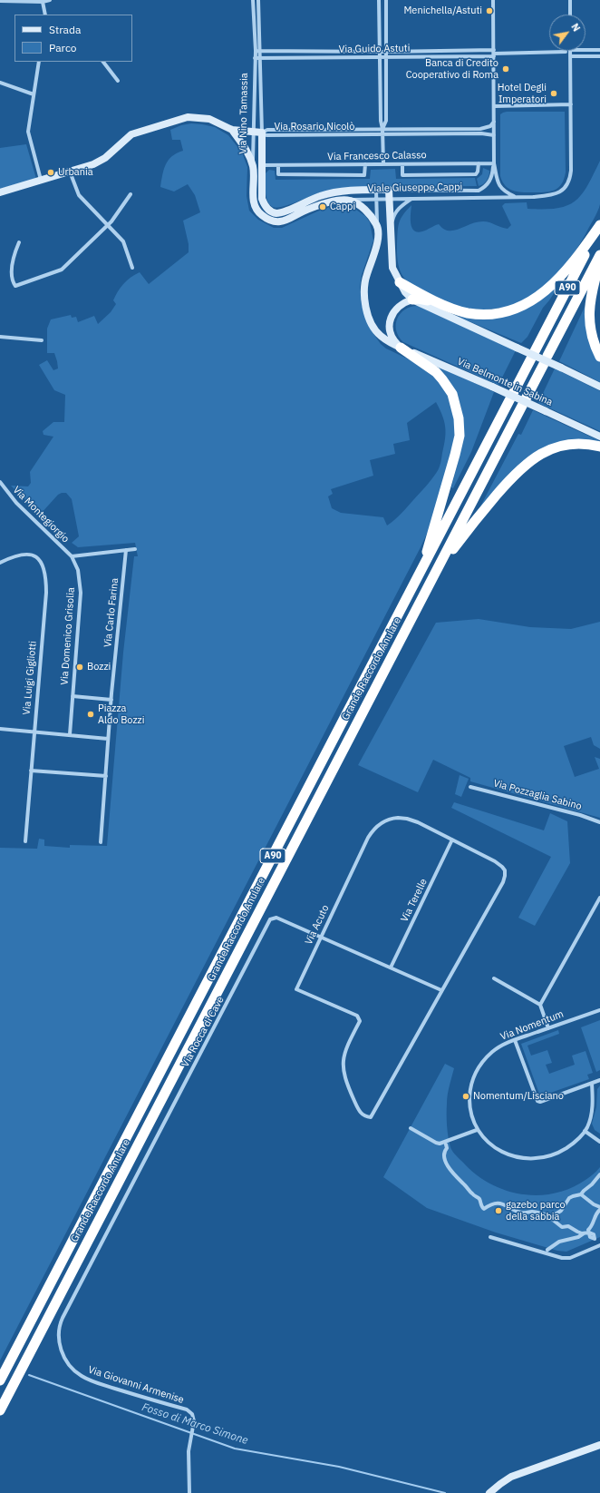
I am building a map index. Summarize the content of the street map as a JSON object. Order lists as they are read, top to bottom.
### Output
{
  "streets": {
    "highway": ["A90", "Grande Raccordo Anulare"],
    "street": [
      "Via Guido Astuti",
      "Via Nino Tamassia",
      "Via Rosario Nicolò",
      "Via Francesco Calasso",
      "Viale Giuseppe Cappi",
      "Via Belmonte in Sabina",
      "Via Montegiorgio",
      "Via Carlo Farina",
      "Via Domenico Grisolia",
      "Via Luigi Gigliotti",
      "Via Pozzaglia Sabino",
      "Via Terelle",
      "Via Acuto",
      "Via Nomentum",
      "Via Rocca di Cave",
      "Via Giovanni Armenise"
    ]
  },
  "crossings": [
    ["Via Guido Astuti", "Via Nino Tamassia"],
    ["Via Nino Tamassia", "Via Rosario Nicolò"],
    ["Via Nino Tamassia", "Via Francesco Calasso"],
    ["Via Nino Tamassia", "Viale Giuseppe Cappi"],
    ["Via Francesco Calasso", "Viale Giuseppe Cappi"],
    ["Via Montegiorgio", "Via Domenico Grisolia"],
    ["Via Terelle", "Via Acuto"],
    ["Via Terelle", "Via Rocca di Cave"],
    ["Via Acuto", "Via Rocca di Cave"],
    ["Via Rocca di Cave", "Via Giovanni Armenise"]
  ],
  "water": ["Fosso di Marco Simone"],
  "places": [
    "Menichella/Astuti",
    "Banca di Credito Cooperativo di Roma",
    "Hotel Degli Imperatori",
    "Urbania",
    "Cappi",
    "Bozzi",
    "Piazza Aldo Bozzi",
    "Nomentum/Lisciano",
    "gazebo parco della sabbia"
  ],
  "legend": ["Strada", "Parco"],
  "north": "top right"
}
